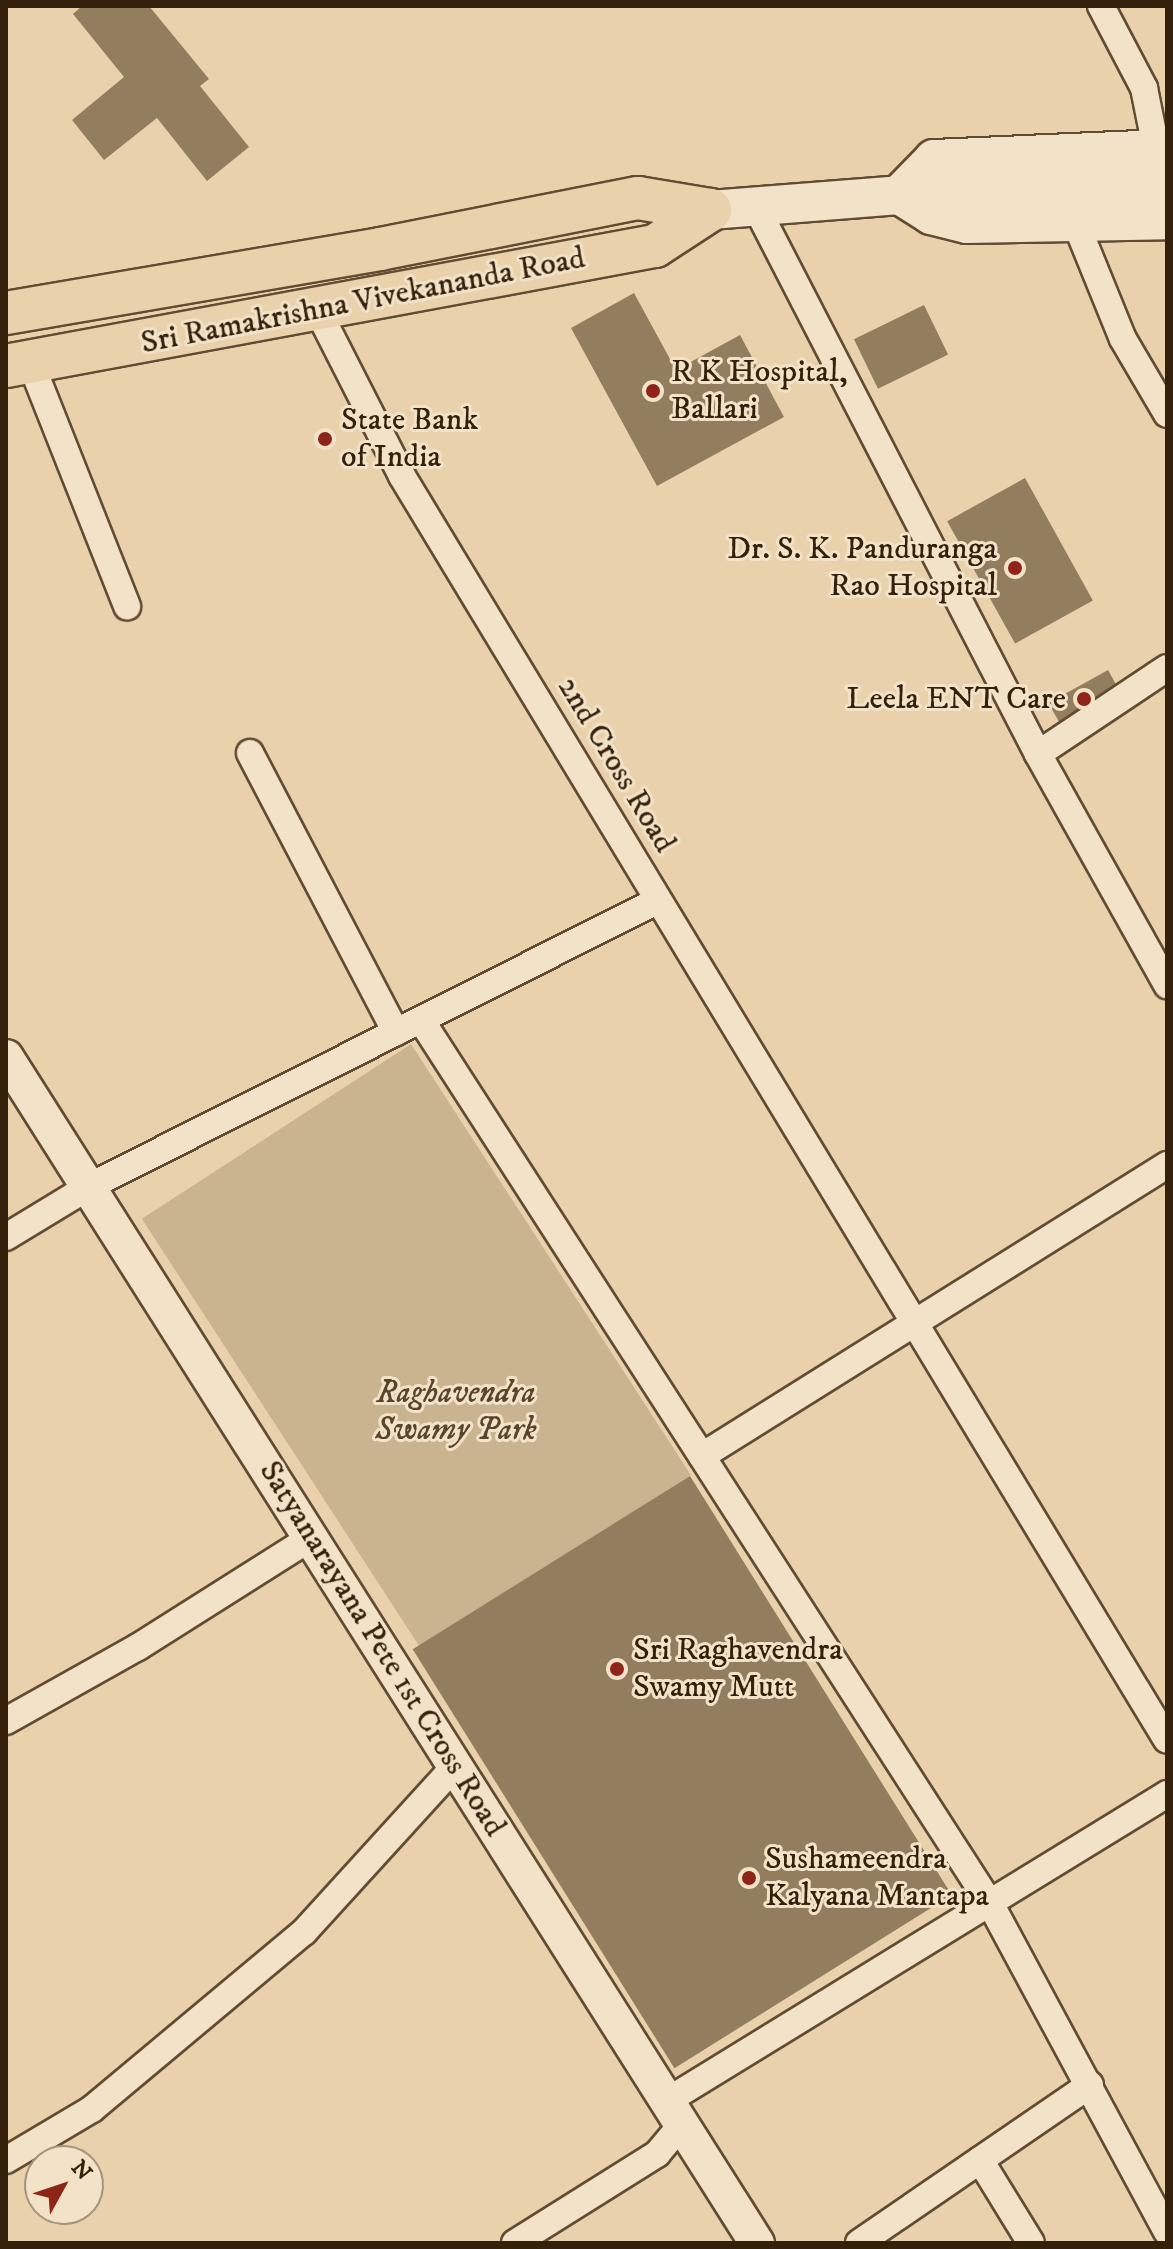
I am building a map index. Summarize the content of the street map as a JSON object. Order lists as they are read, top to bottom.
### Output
{
  "streets": {
    "main road": ["Sri Ramakrishna Vivekananda Road"],
    "street": ["2nd Cross Road", "Satyanarayana Pete 1st Cross Road"]
  },
  "crossings": [
    ["Sri Ramakrishna Vivekananda Road", "2nd Cross Road"]
  ],
  "parks": ["Raghavendra Swamy Park"],
  "places": [
    "R K Hospital, Ballari",
    "State Bank of India",
    "Dr. S. K. Panduranga Rao Hospital",
    "Leela ENT Care",
    "Sri Raghavendra Swamy Mutt",
    "Sushameendra Kalyana Mantapa"
  ],
  "north": "top right"
}
